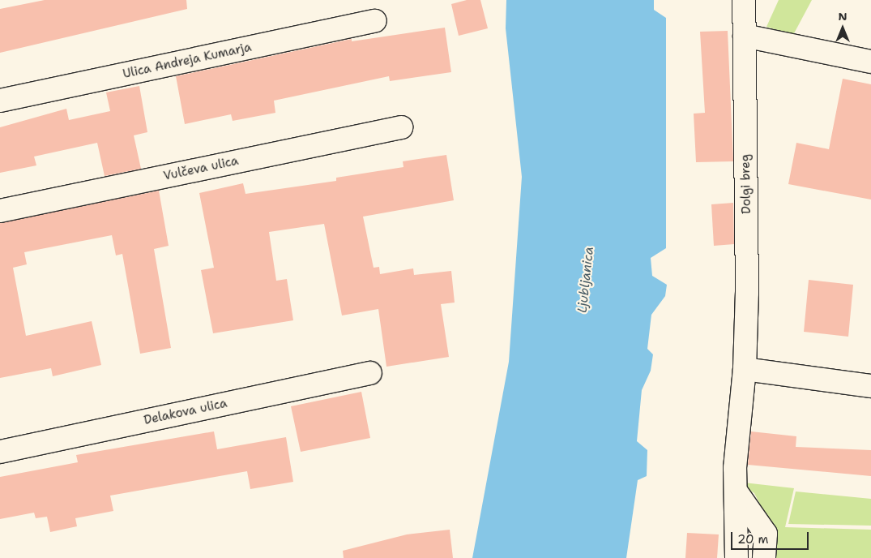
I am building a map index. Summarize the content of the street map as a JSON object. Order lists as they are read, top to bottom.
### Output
{
  "streets": {
    "street": [
      "Ulica Andreja Kumarja",
      "Vulčeva ulica",
      "Dolgi breg",
      "Delakova ulica"
    ]
  },
  "water": ["Ljubljanica"],
  "scale_bar": "20 m",
  "north": "top"
}
